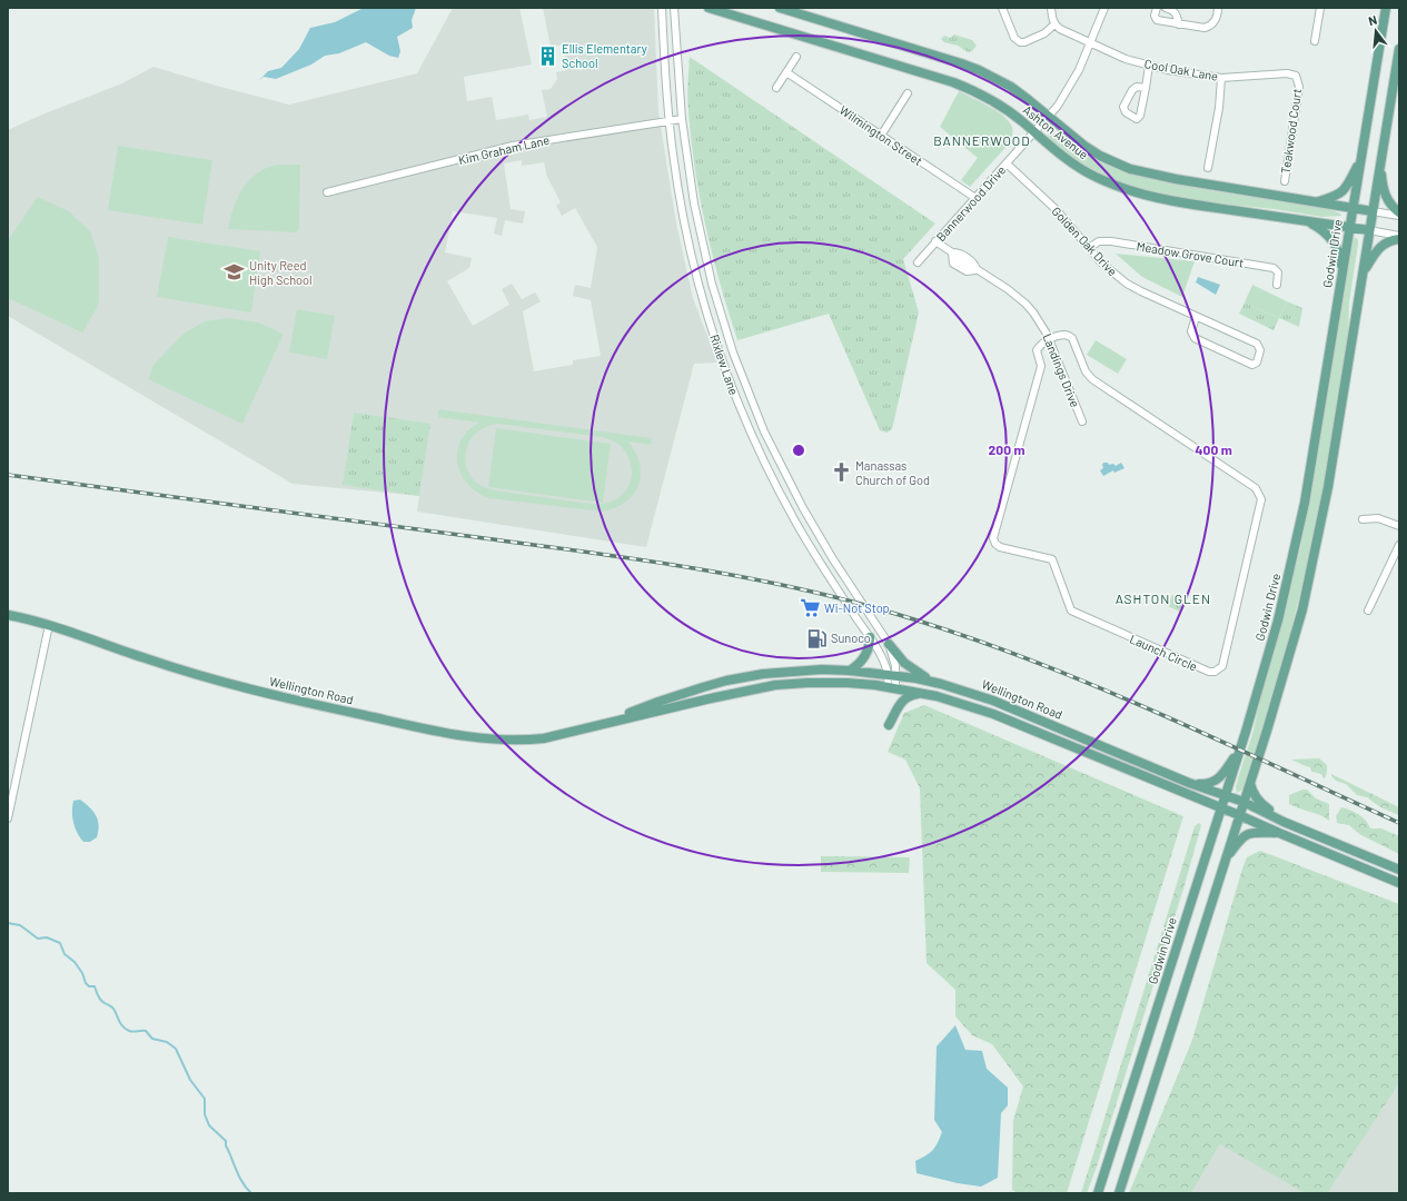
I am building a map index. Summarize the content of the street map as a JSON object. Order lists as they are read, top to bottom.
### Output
{
  "streets": {
    "main road": ["Ashton Avenue", "Godwin Drive", "Wellington Road"],
    "street": [
      "Cool Oak Lane",
      "Teakwood Court",
      "Wilmington Street",
      "Kim Graham Lane",
      "Bannerwood Drive",
      "Golden Oak Drive",
      "Meadow Grove Court",
      "Rixlew Lane",
      "Landings Drive",
      "Launch Circle"
    ]
  },
  "crossings": [
    ["Cool Oak Lane", "Teakwood Court"],
    ["Cool Oak Lane", "Bannerwood Drive"],
    ["Ashton Avenue", "Bannerwood Drive"],
    ["Ashton Avenue", "Godwin Drive"],
    ["Wilmington Street", "Bannerwood Drive"],
    ["Kim Graham Lane", "Rixlew Lane"],
    ["Bannerwood Drive", "Golden Oak Drive"],
    ["Bannerwood Drive", "Landings Drive"],
    ["Golden Oak Drive", "Meadow Grove Court"],
    ["Godwin Drive", "Wellington Road"],
    ["Rixlew Lane", "Wellington Road"],
    ["Landings Drive", "Launch Circle"]
  ],
  "districts": ["BANNERWOOD", "ASHTON GLEN"],
  "places": {
    "building": ["Ellis Elementary School"],
    "school or university": ["Unity Reed High School"],
    "church": ["Manassas Church of God"],
    "supermarket": ["Wi-Not Stop"],
    "fuel station": ["Sunoco"]
  },
  "north": "top",
  "rings": ["200 m", "400 m"]
}
